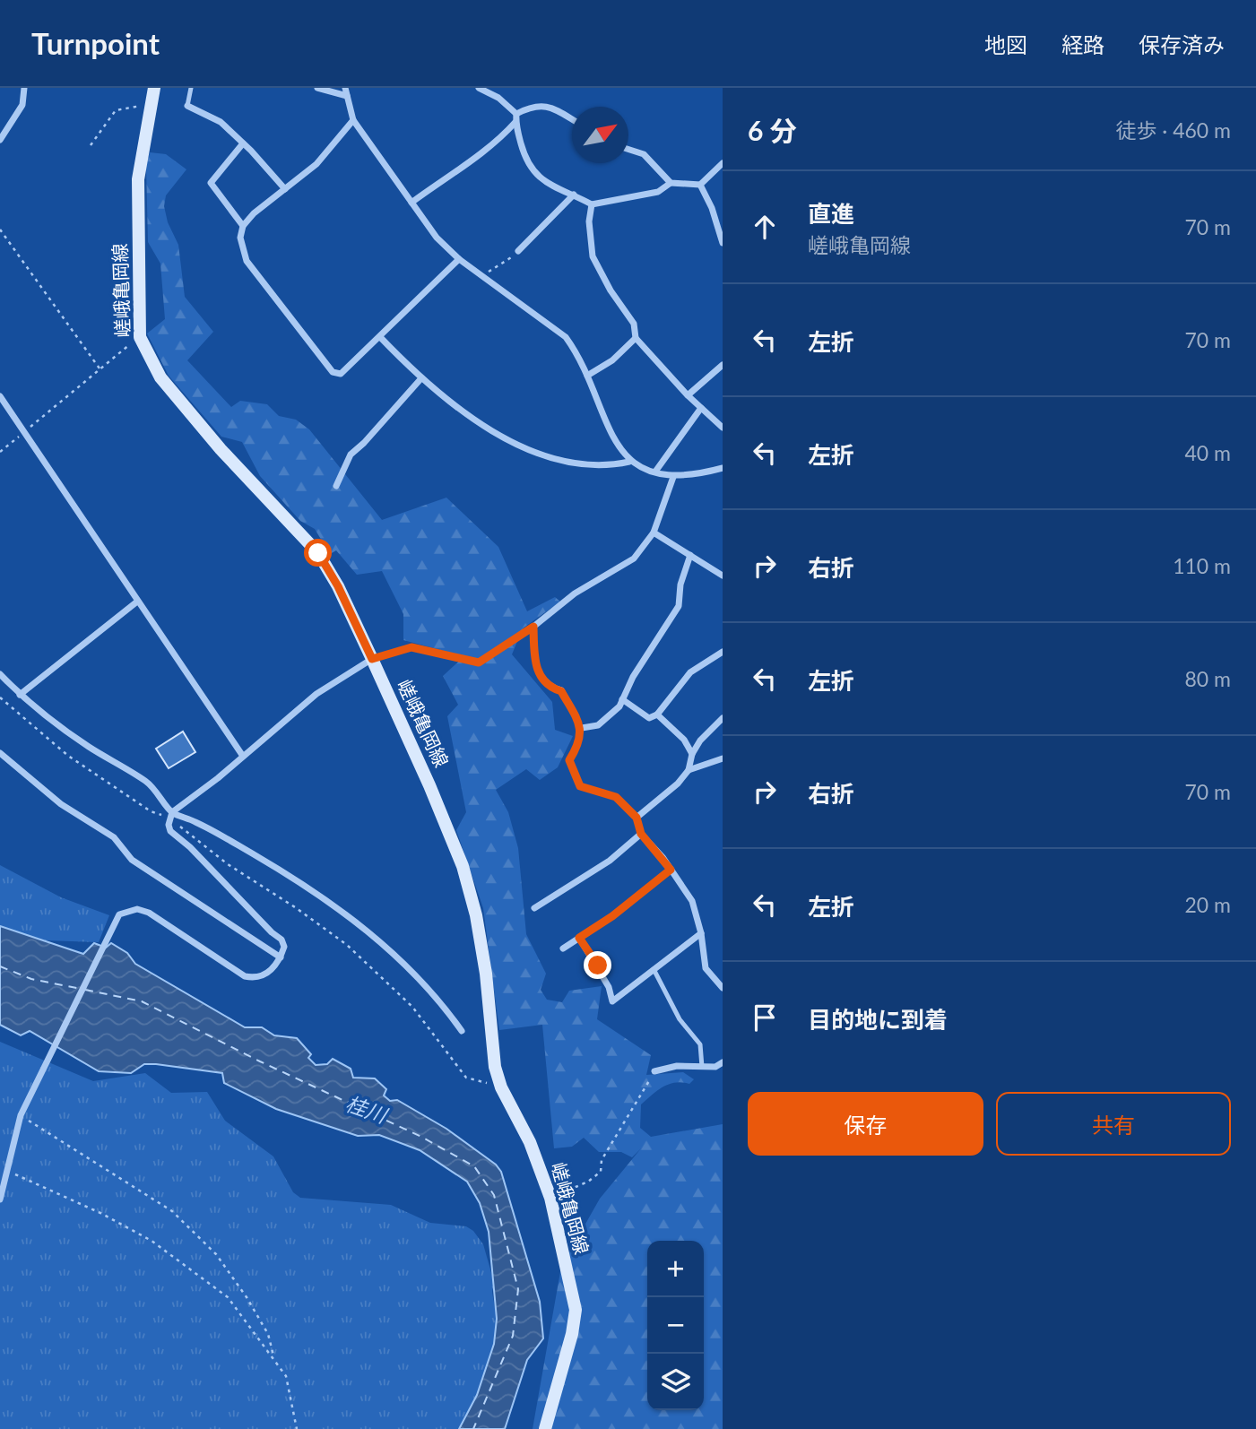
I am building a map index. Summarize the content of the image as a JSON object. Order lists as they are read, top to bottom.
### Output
{
  "streets": {
    "main road": ["嵯峨亀岡線"]
  },
  "water": ["桂川"],
  "north": "top right",
  "page": {
    "header": "Turnpoint",
    "nav": ["地図", "経路", "保存済み"],
    "heading": ["6 分", "徒歩 · 460 m"],
    "list": [
      ["直進", "嵯峨亀岡線", "70 m"],
      ["左折", "70 m"],
      ["左折", "40 m"],
      ["右折", "110 m"],
      ["左折", "80 m"],
      ["右折", "70 m"],
      ["左折", "20 m"],
      "目的地に到着"
    ],
    "buttons": ["保存", "共有"],
    "map_buttons": ["+", "−"]
  }
}
